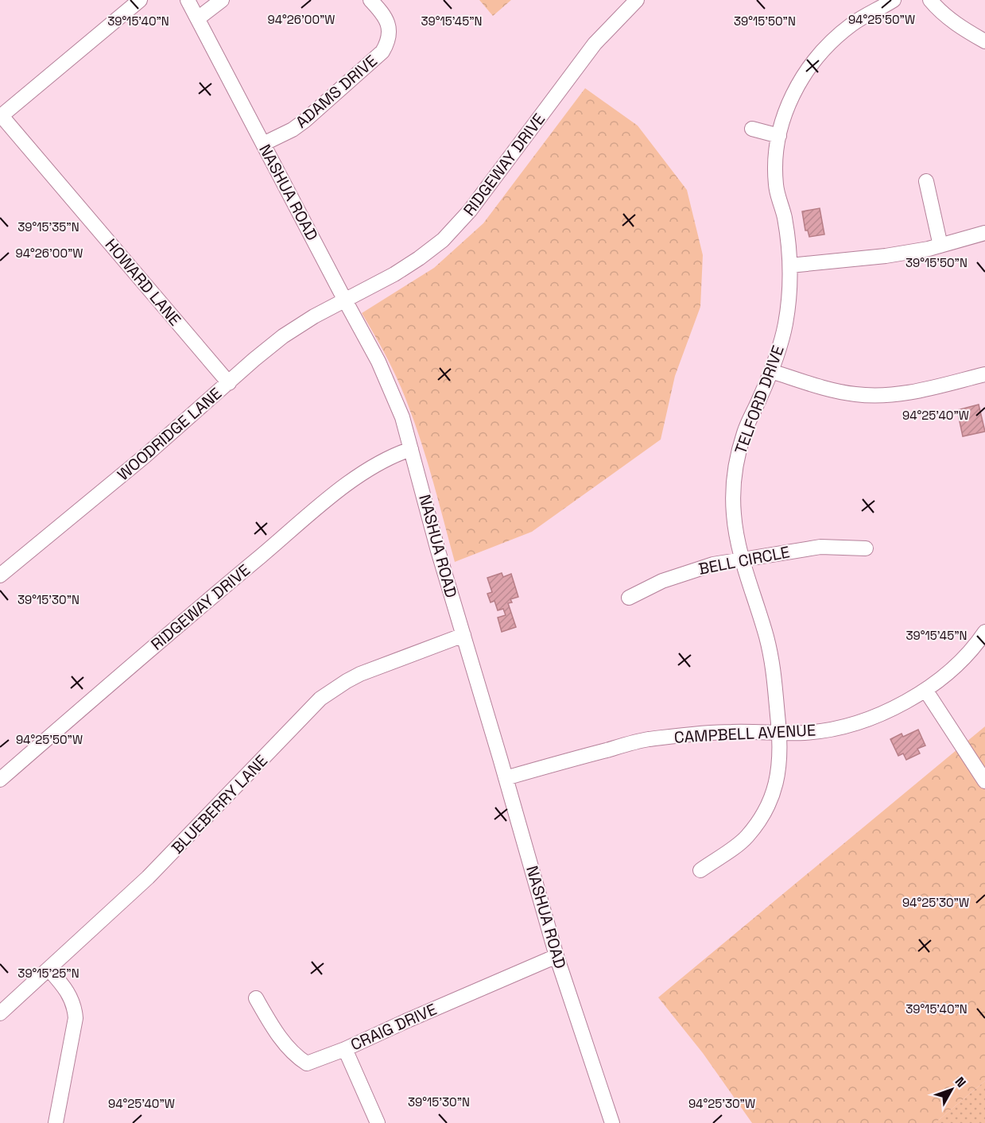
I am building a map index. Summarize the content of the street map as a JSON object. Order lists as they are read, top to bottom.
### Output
{
  "streets": {
    "street": [
      "ADAMS DRIVE",
      "RIDGEWAY DRIVE",
      "NASHUA ROAD",
      "HOWARD LANE",
      "TELFORD DRIVE",
      "WOODRIDGE LANE",
      "BELL CIRCLE",
      "CAMPBELL AVENUE",
      "BLUEBERRY LANE",
      "CRAIG DRIVE"
    ]
  },
  "crossings": [
    ["ADAMS DRIVE", "NASHUA ROAD"],
    ["RIDGEWAY DRIVE", "NASHUA ROAD"],
    ["RIDGEWAY DRIVE", "WOODRIDGE LANE"],
    ["NASHUA ROAD", "WOODRIDGE LANE"],
    ["NASHUA ROAD", "CAMPBELL AVENUE"],
    ["NASHUA ROAD", "BLUEBERRY LANE"],
    ["NASHUA ROAD", "CRAIG DRIVE"],
    ["HOWARD LANE", "WOODRIDGE LANE"],
    ["TELFORD DRIVE", "BELL CIRCLE"],
    ["TELFORD DRIVE", "CAMPBELL AVENUE"]
  ],
  "north": "top right",
  "coordinates": [
    "94°26'00\"W",
    "94°25'50\"W",
    "39°15'40\"N",
    "39°15'45\"N",
    "39°15'50\"N",
    "39°15'35\"N",
    "94°25'40\"W",
    "39°15'30\"N",
    "94°25'30\"W",
    "39°15'25\"N"
  ]
}
